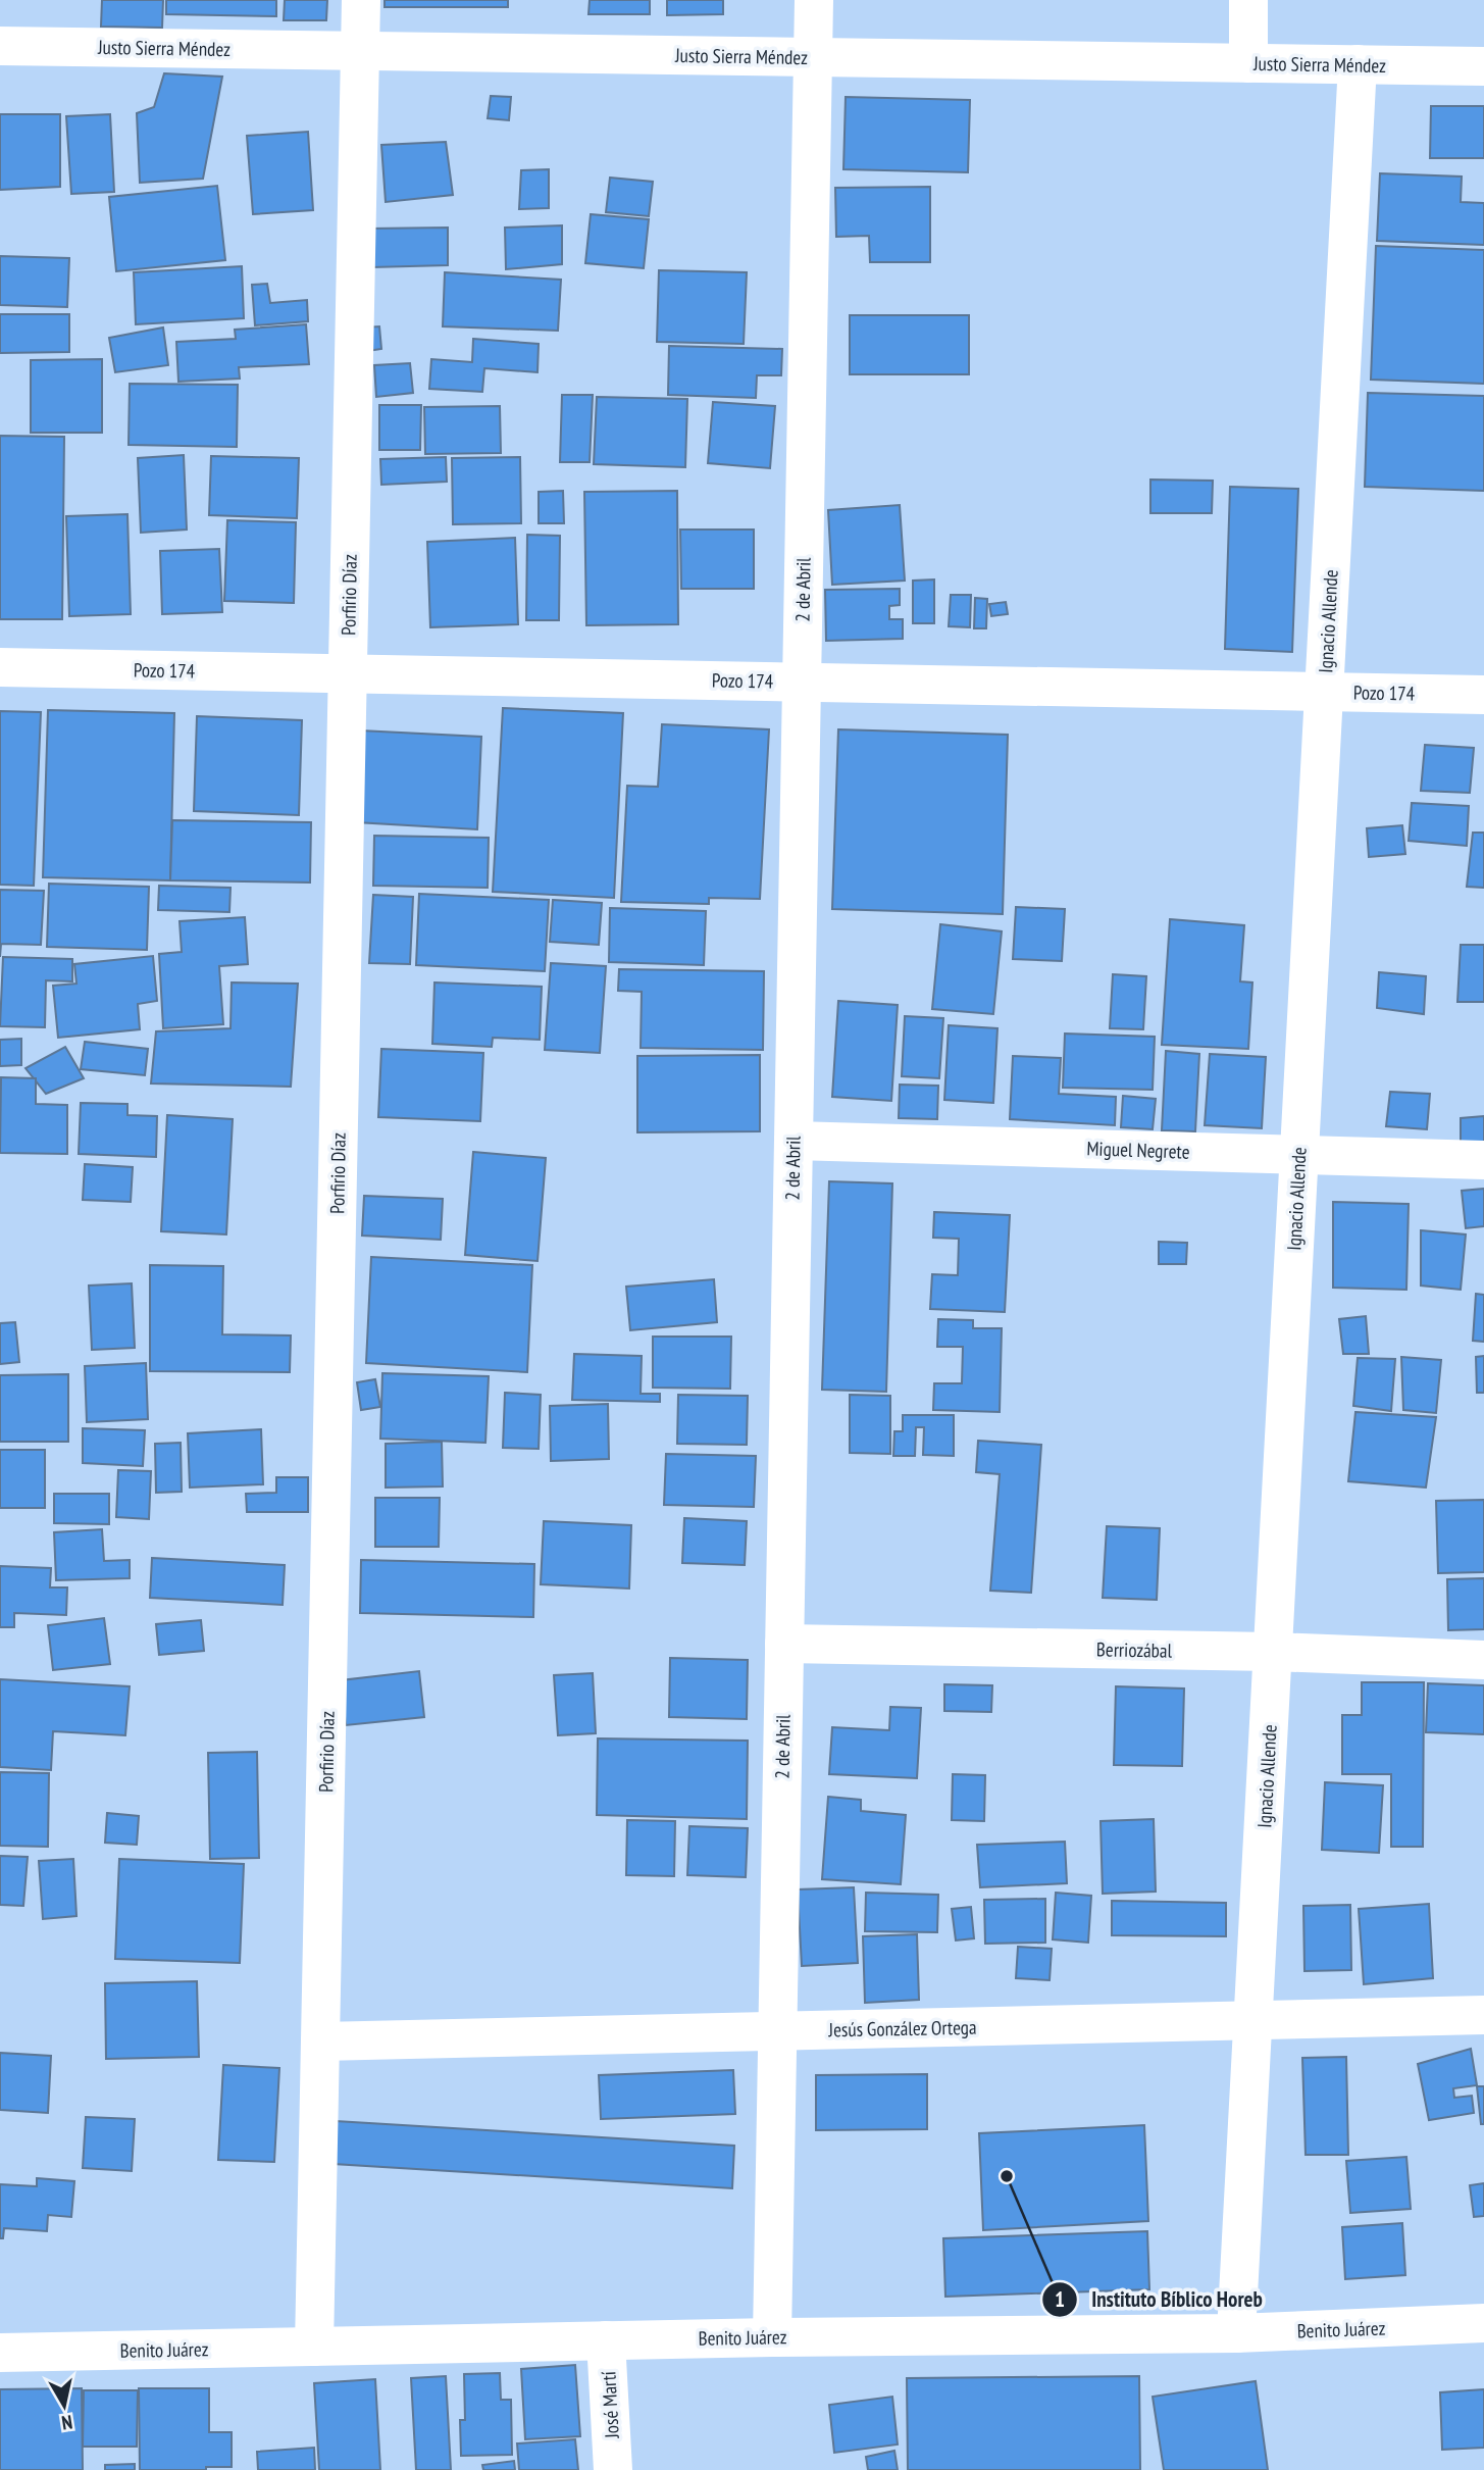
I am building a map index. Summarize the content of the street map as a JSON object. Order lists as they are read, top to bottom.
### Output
{
  "streets": {
    "street": [
      "Justo Sierra Méndez",
      "2 de Abril",
      "Porfirio Díaz",
      "Ignacio Allende",
      "Pozo 174",
      "Miguel Negrete",
      "Berriozábal",
      "Jesús González Ortega",
      "Benito Juárez",
      "José Martí"
    ]
  },
  "crossings": [
    ["Justo Sierra Méndez", "2 de Abril"],
    ["Justo Sierra Méndez", "Porfirio Díaz"],
    ["Justo Sierra Méndez", "Ignacio Allende"],
    ["2 de Abril", "Pozo 174"],
    ["2 de Abril", "Miguel Negrete"],
    ["2 de Abril", "Berriozábal"],
    ["2 de Abril", "Jesús González Ortega"],
    ["2 de Abril", "Benito Juárez"],
    ["Porfirio Díaz", "Pozo 174"],
    ["Porfirio Díaz", "Jesús González Ortega"],
    ["Porfirio Díaz", "Benito Juárez"],
    ["Ignacio Allende", "Pozo 174"],
    ["Ignacio Allende", "Miguel Negrete"],
    ["Ignacio Allende", "Berriozábal"],
    ["Ignacio Allende", "Jesús González Ortega"],
    ["Ignacio Allende", "Benito Juárez"],
    ["Benito Juárez", "José Martí"]
  ],
  "places": ["Instituto Bíblico Horeb"],
  "north": "bottom"
}
